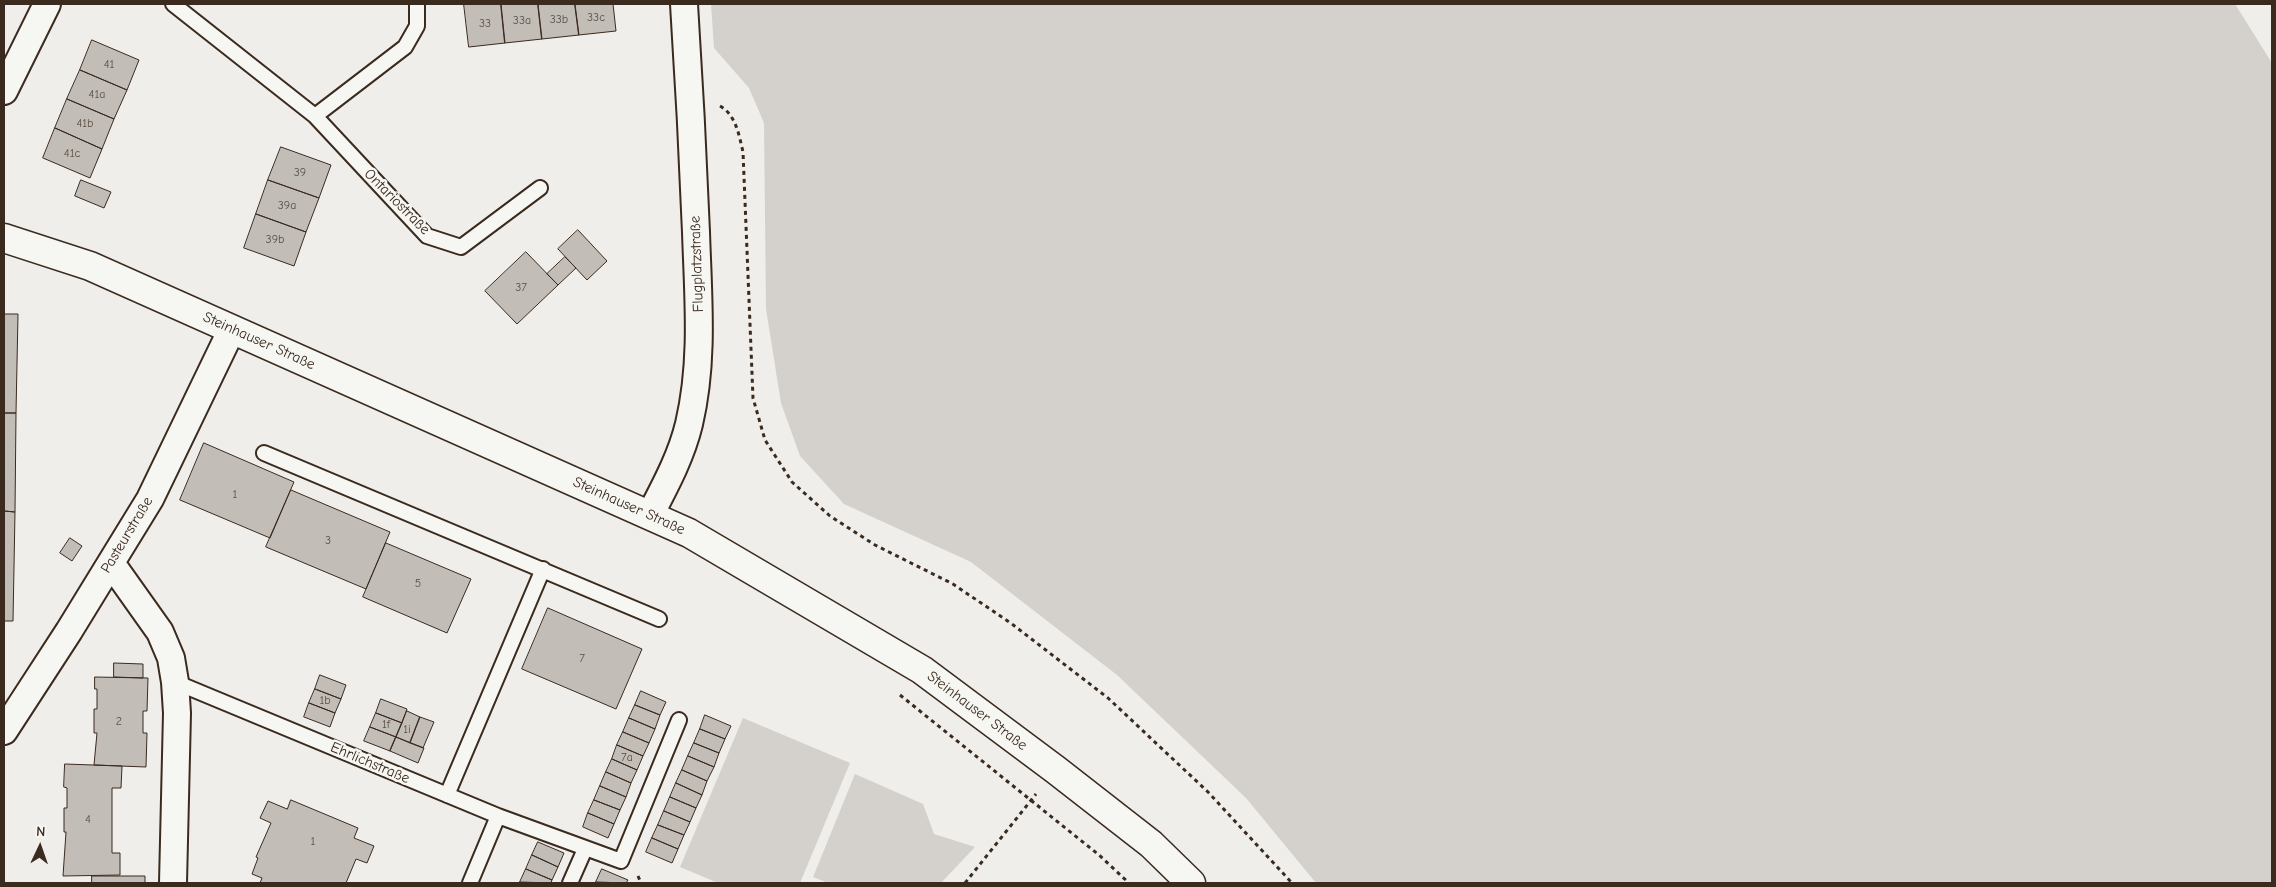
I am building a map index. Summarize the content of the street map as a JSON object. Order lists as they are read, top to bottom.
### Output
{
  "streets": {
    "main road": ["Steinhauser Straße"],
    "street": ["Flugplatzstraße", "Pasteurstraße"],
    "lane": ["Ontariostraße", "Ehrlichstraße"]
  },
  "crossings": [
    ["Flugplatzstraße", "Steinhauser Straße"],
    ["Steinhauser Straße", "Pasteurstraße"]
  ],
  "house_numbers": [
    "33c",
    "33b",
    "33a",
    "33",
    "41",
    "41a",
    "41b",
    "41c",
    "39",
    "39a",
    "39b",
    "37",
    "1",
    "3",
    "5",
    "7",
    "1b",
    "2",
    "1f",
    "1i",
    "7a",
    "4",
    "1"
  ],
  "north": "top"
}
